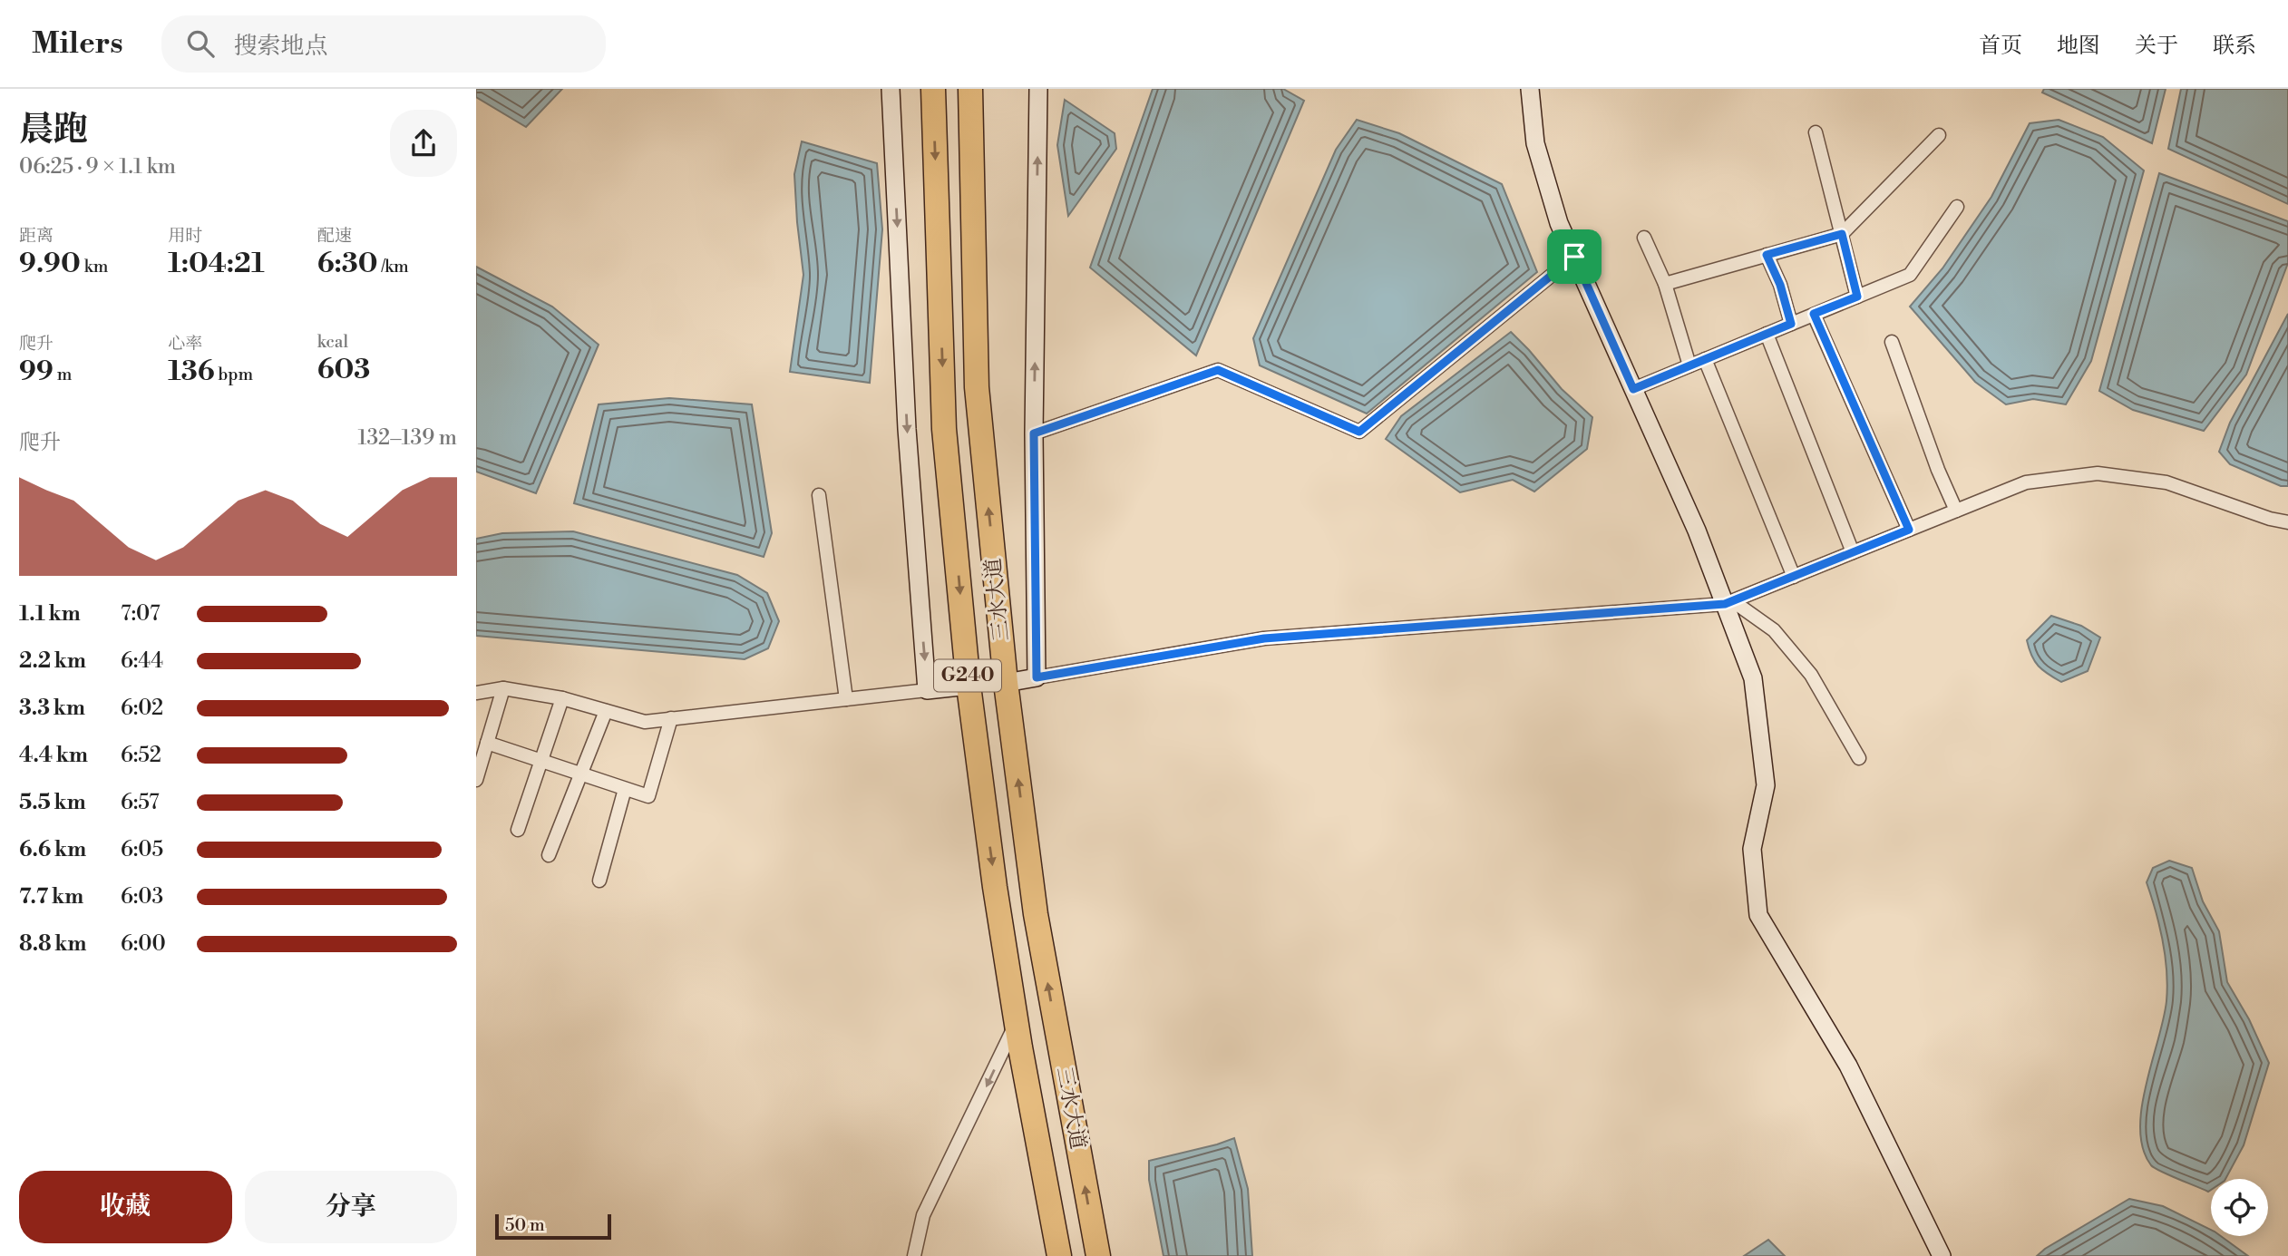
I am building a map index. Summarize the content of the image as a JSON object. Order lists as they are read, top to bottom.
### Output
{
  "streets": {
    "highway": ["三水大道", "G240"]
  },
  "scale_bar": "50 m",
  "page": {
    "header": "Milers",
    "search": "搜索地点",
    "nav": [
      "首页",
      "地图",
      "关于",
      "联系"
    ],
    "heading": ["晨跑", "06:25 · 9 × 1.1 km"],
    "stats": [
      ["距离", "9.90 km"],
      ["用时", "1:04:21"],
      ["配速", "6:30 /km"],
      ["爬升", "99 m"],
      ["心率", "136 bpm"],
      ["kcal", "603"]
    ],
    "chart": ["爬升", "132–139 m"],
    "list": [
      {
        "name": "1.1 km",
        "note": "7:07"
      },
      {
        "name": "2.2 km",
        "note": "6:44"
      },
      {
        "name": "3.3 km",
        "note": "6:02"
      },
      {
        "name": "4.4 km",
        "note": "6:52"
      },
      {
        "name": "5.5 km",
        "note": "6:57"
      },
      {
        "name": "6.6 km",
        "note": "6:05"
      },
      {
        "name": "7.7 km",
        "note": "6:03"
      },
      {
        "name": "8.8 km",
        "note": "6:00"
      }
    ],
    "buttons": ["收藏", "分享"],
    "scale": "50 m"
  }
}
